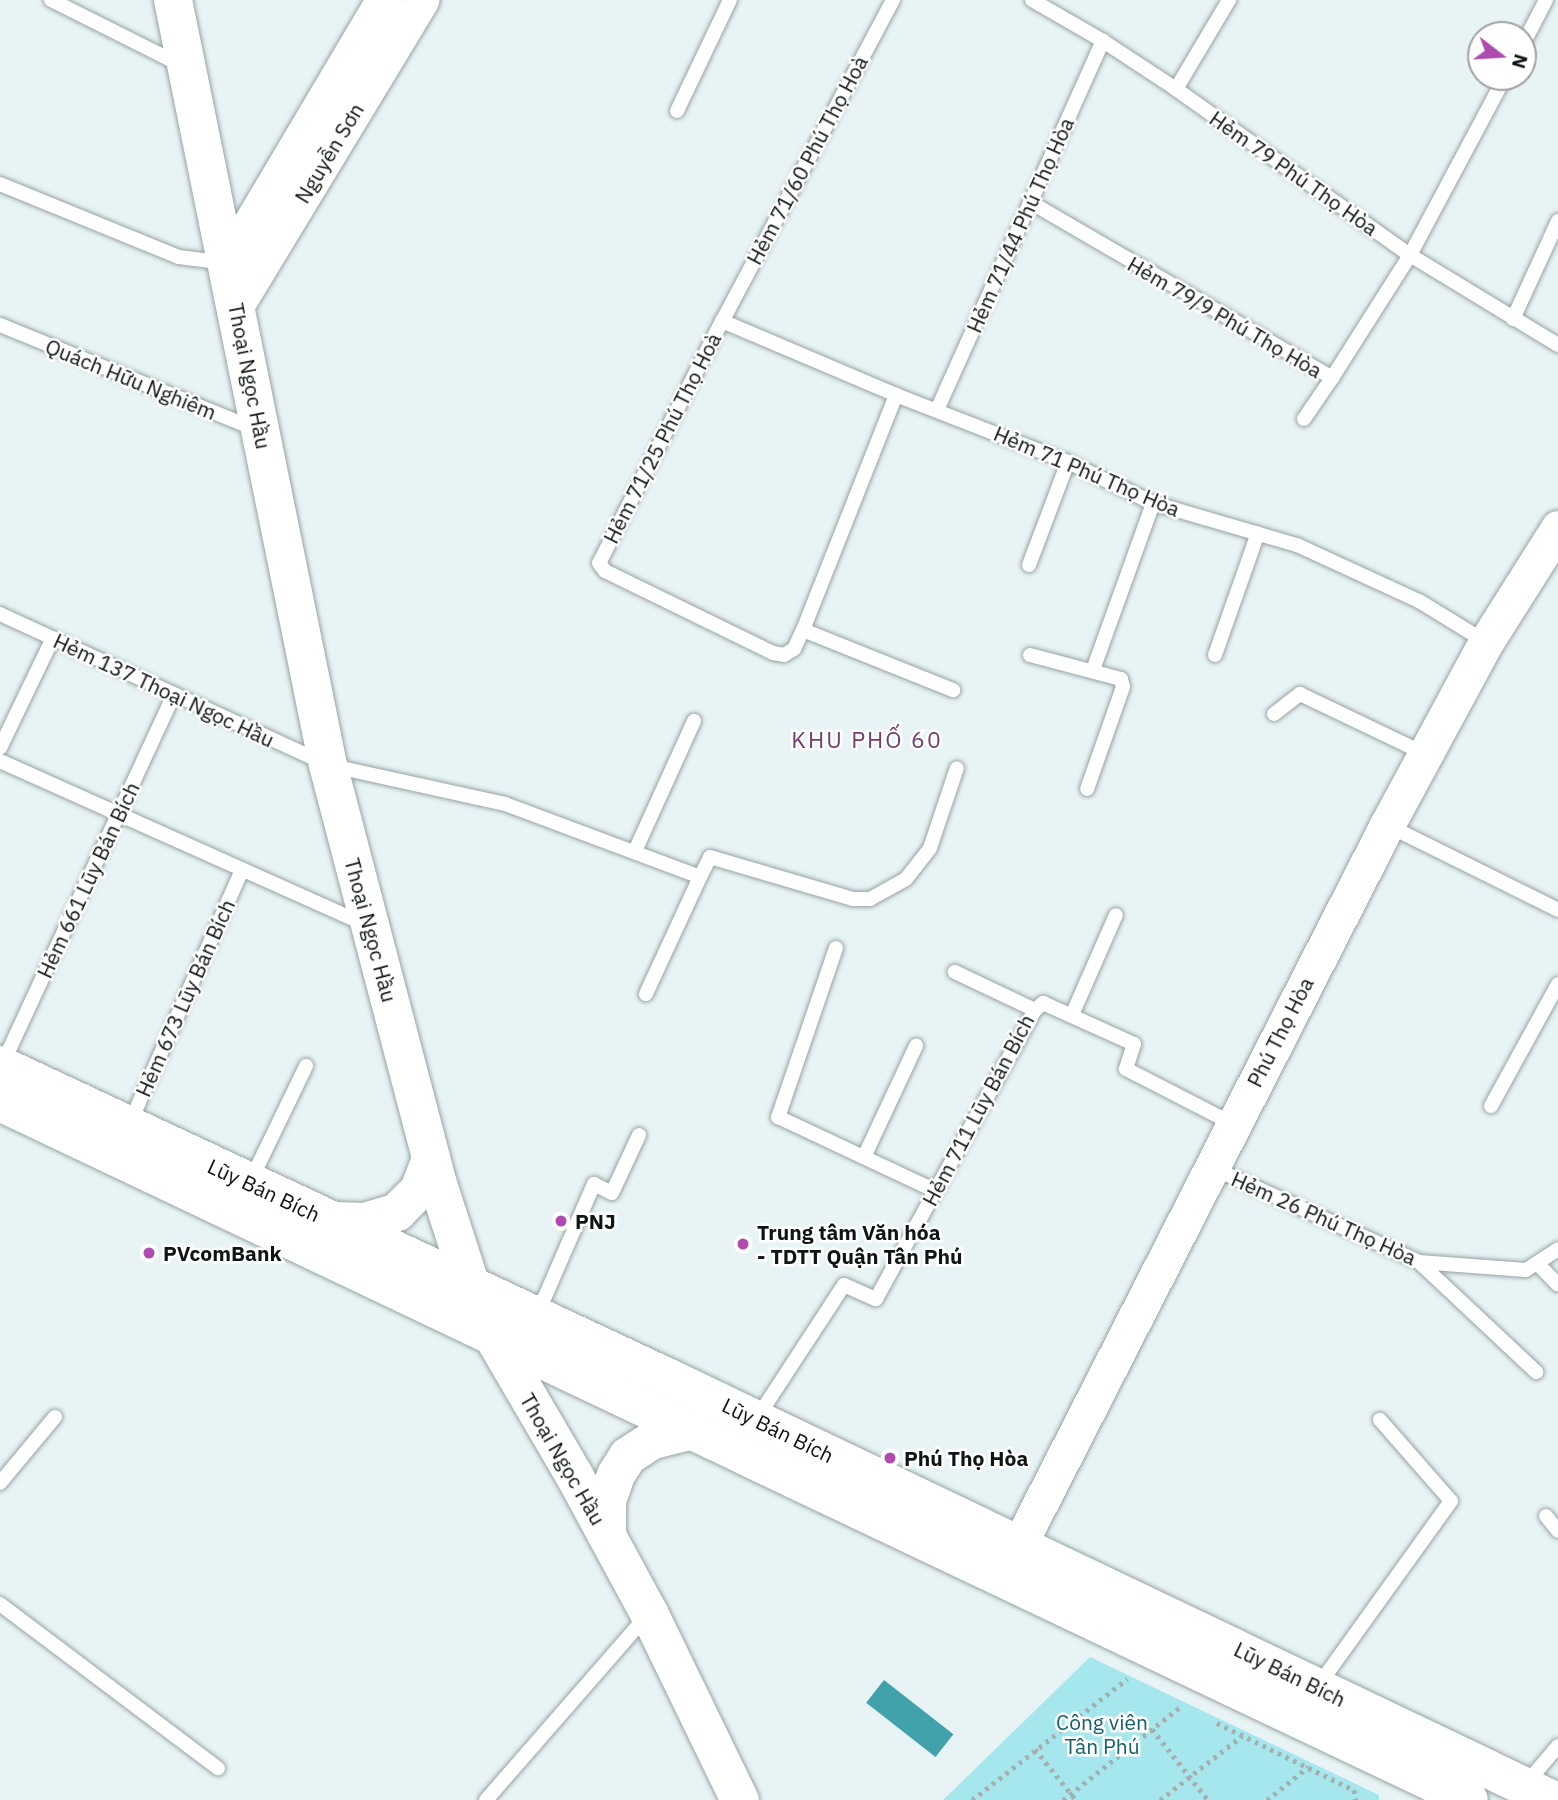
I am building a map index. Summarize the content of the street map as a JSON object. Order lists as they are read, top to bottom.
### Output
{
  "streets": {
    "main road": ["Thoại Ngọc Hầu", "Lũy Bán Bích"],
    "street": ["Nguyễn Sơn", "Phú Thọ Hòa"],
    "lane": [
      "Hẻm 71/60 Phú Thọ Hoà",
      "Hẻm 79 Phú Thọ Hòa",
      "Hẻm 71/44 Phú Thọ Hòa",
      "Hẻm 79/9 Phú Thọ Hòa",
      "Quách Hữu Nghiêm",
      "Hẻm 71/25 Phú Thọ Hoà",
      "Hẻm 71 Phú Thọ Hòa",
      "Hẻm 137 Thoại Ngọc Hầu",
      "Hẻm 661 Lũy Bán Bích",
      "Hẻm 673 Lũy Bán Bích",
      "Hẻm 711 Lũy Bán Bích",
      "Hẻm 26 Phú Thọ Hòa"
    ]
  },
  "crossings": [
    ["Nguyễn Sơn", "Thoại Ngọc Hầu"],
    ["Hẻm 71/60 Phú Thọ Hoà", "Hẻm 71/25 Phú Thọ Hoà"],
    ["Hẻm 71/60 Phú Thọ Hoà", "Hẻm 71 Phú Thọ Hòa"],
    ["Hẻm 79 Phú Thọ Hòa", "Hẻm 71/44 Phú Thọ Hòa"],
    ["Hẻm 79 Phú Thọ Hòa", "Hẻm 79/9 Phú Thọ Hòa"],
    ["Hẻm 71/44 Phú Thọ Hòa", "Hẻm 79/9 Phú Thọ Hòa"],
    ["Hẻm 71/44 Phú Thọ Hòa", "Hẻm 71 Phú Thọ Hòa"],
    ["Thoại Ngọc Hầu", "Quách Hữu Nghiêm"],
    ["Thoại Ngọc Hầu", "Hẻm 137 Thoại Ngọc Hầu"],
    ["Thoại Ngọc Hầu", "Lũy Bán Bích"],
    ["Hẻm 71/25 Phú Thọ Hoà", "Hẻm 71 Phú Thọ Hòa"],
    ["Hẻm 71 Phú Thọ Hòa", "Phú Thọ Hòa"],
    ["Hẻm 137 Thoại Ngọc Hầu", "Hẻm 661 Lũy Bán Bích"],
    ["Hẻm 661 Lũy Bán Bích", "Lũy Bán Bích"],
    ["Hẻm 673 Lũy Bán Bích", "Lũy Bán Bích"],
    ["Phú Thọ Hòa", "Lũy Bán Bích"],
    ["Phú Thọ Hòa", "Hẻm 26 Phú Thọ Hòa"],
    ["Hẻm 711 Lũy Bán Bích", "Lũy Bán Bích"]
  ],
  "districts": ["KHU PHỐ 60"],
  "parks": ["Công viên Tân Phú"],
  "places": [
    "PNJ",
    "Trung tâm Văn hóa - TDTT Quận Tân Phú",
    "PVcomBank",
    "Phú Thọ Hòa"
  ],
  "north": "right"
}
